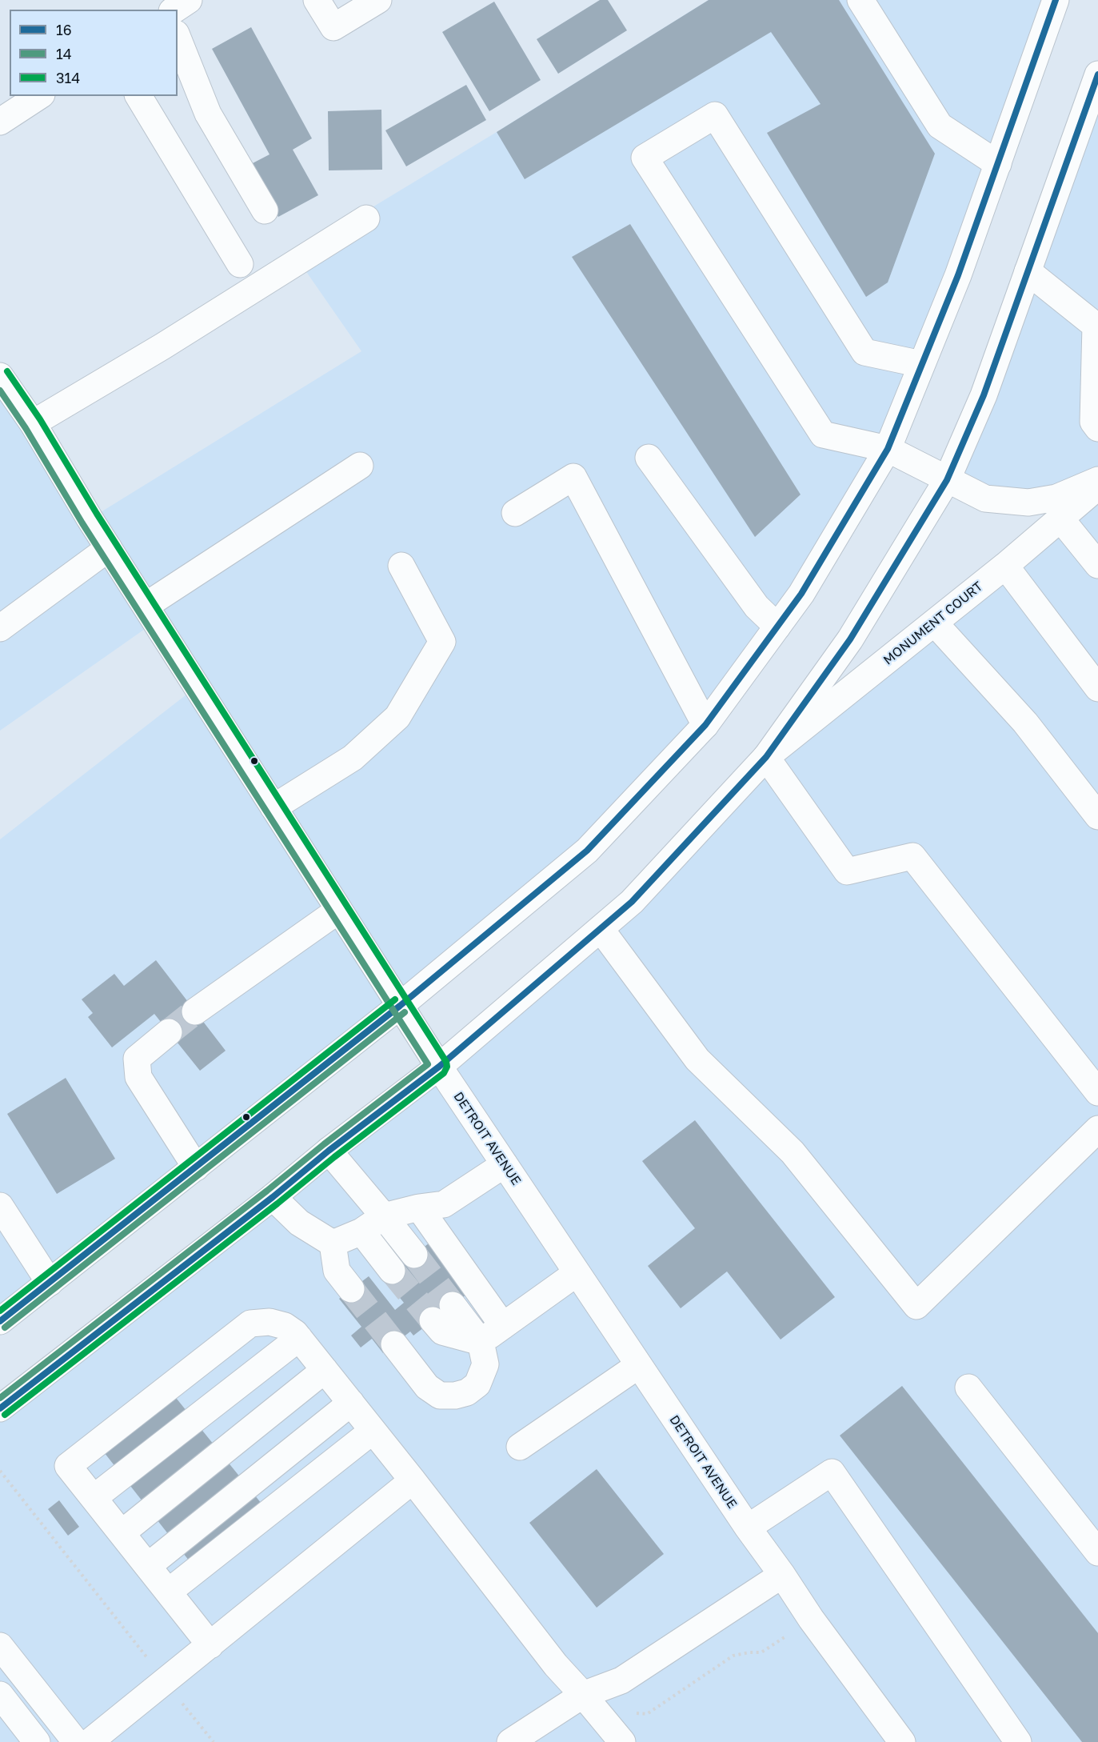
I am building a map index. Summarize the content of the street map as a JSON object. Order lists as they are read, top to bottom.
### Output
{
  "streets": {
    "main road": ["MONUMENT COURT", "DETROIT AVENUE"]
  },
  "lines": ["transit line 16", "transit line 314", "transit line 14"],
  "legend": ["16", "14", "314"]
}
